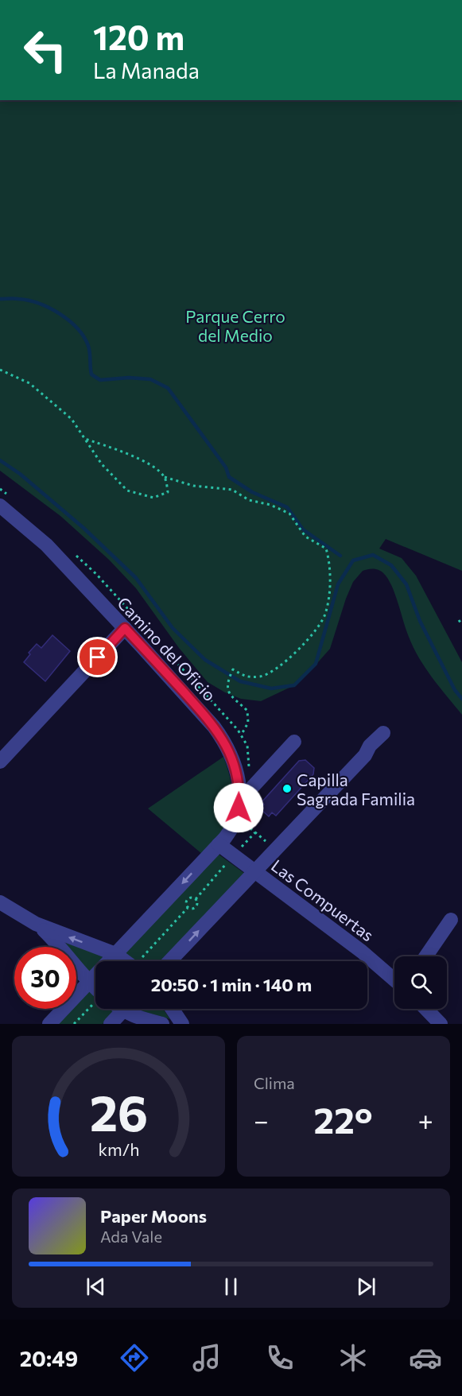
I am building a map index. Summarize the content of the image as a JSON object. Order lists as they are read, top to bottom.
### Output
{
  "streets": {
    "street": ["Camino del Oficio", "Las Compuertas"]
  },
  "crossings": [
    ["Camino del Oficio", "Las Compuertas"]
  ],
  "parks": ["Parque Cerro del Medio"],
  "places": ["Capilla Sagrada Familia"],
  "page": {
    "turn": ["120 m", "La Manada"],
    "limit": "30",
    "trip": "20:50 · 1 min · 140 m",
    "tile": "Clima",
    "heat": ["−", "22°", "+"],
    "song": ["Paper Moons", "Ada Vale"],
    "tabs": "20:49",
    "gauge": ["26", "km/h"]
  }
}
